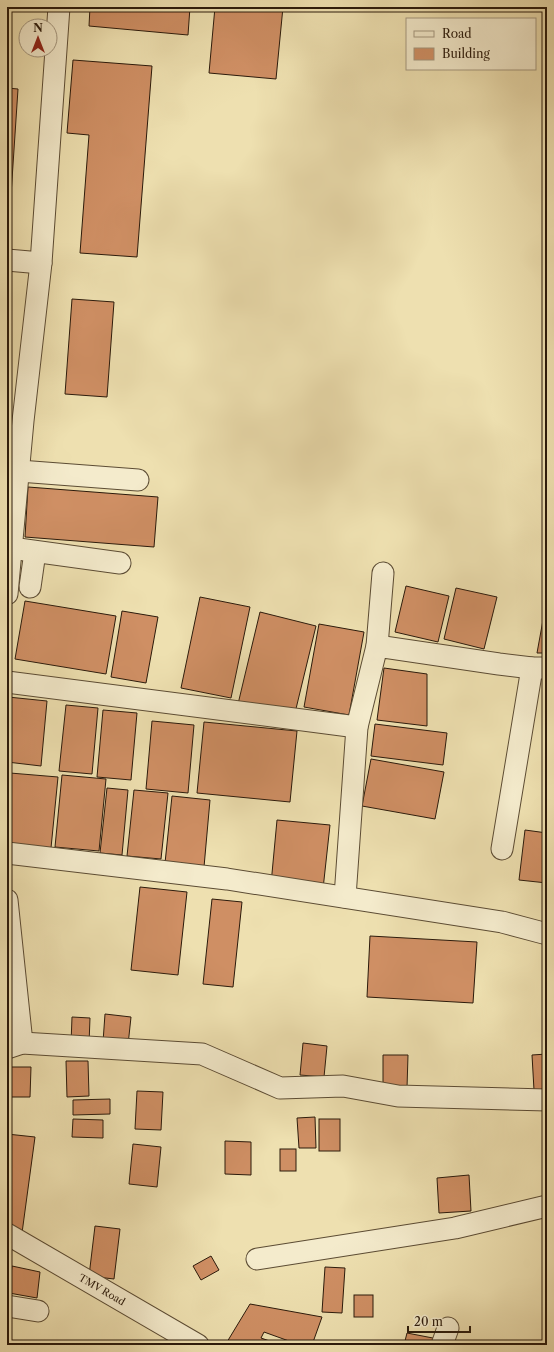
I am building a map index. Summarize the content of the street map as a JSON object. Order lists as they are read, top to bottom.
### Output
{
  "streets": {
    "street": ["TMV Road"]
  },
  "legend": ["Road", "Building"],
  "scale_bar": "20 m",
  "north": "top"
}
